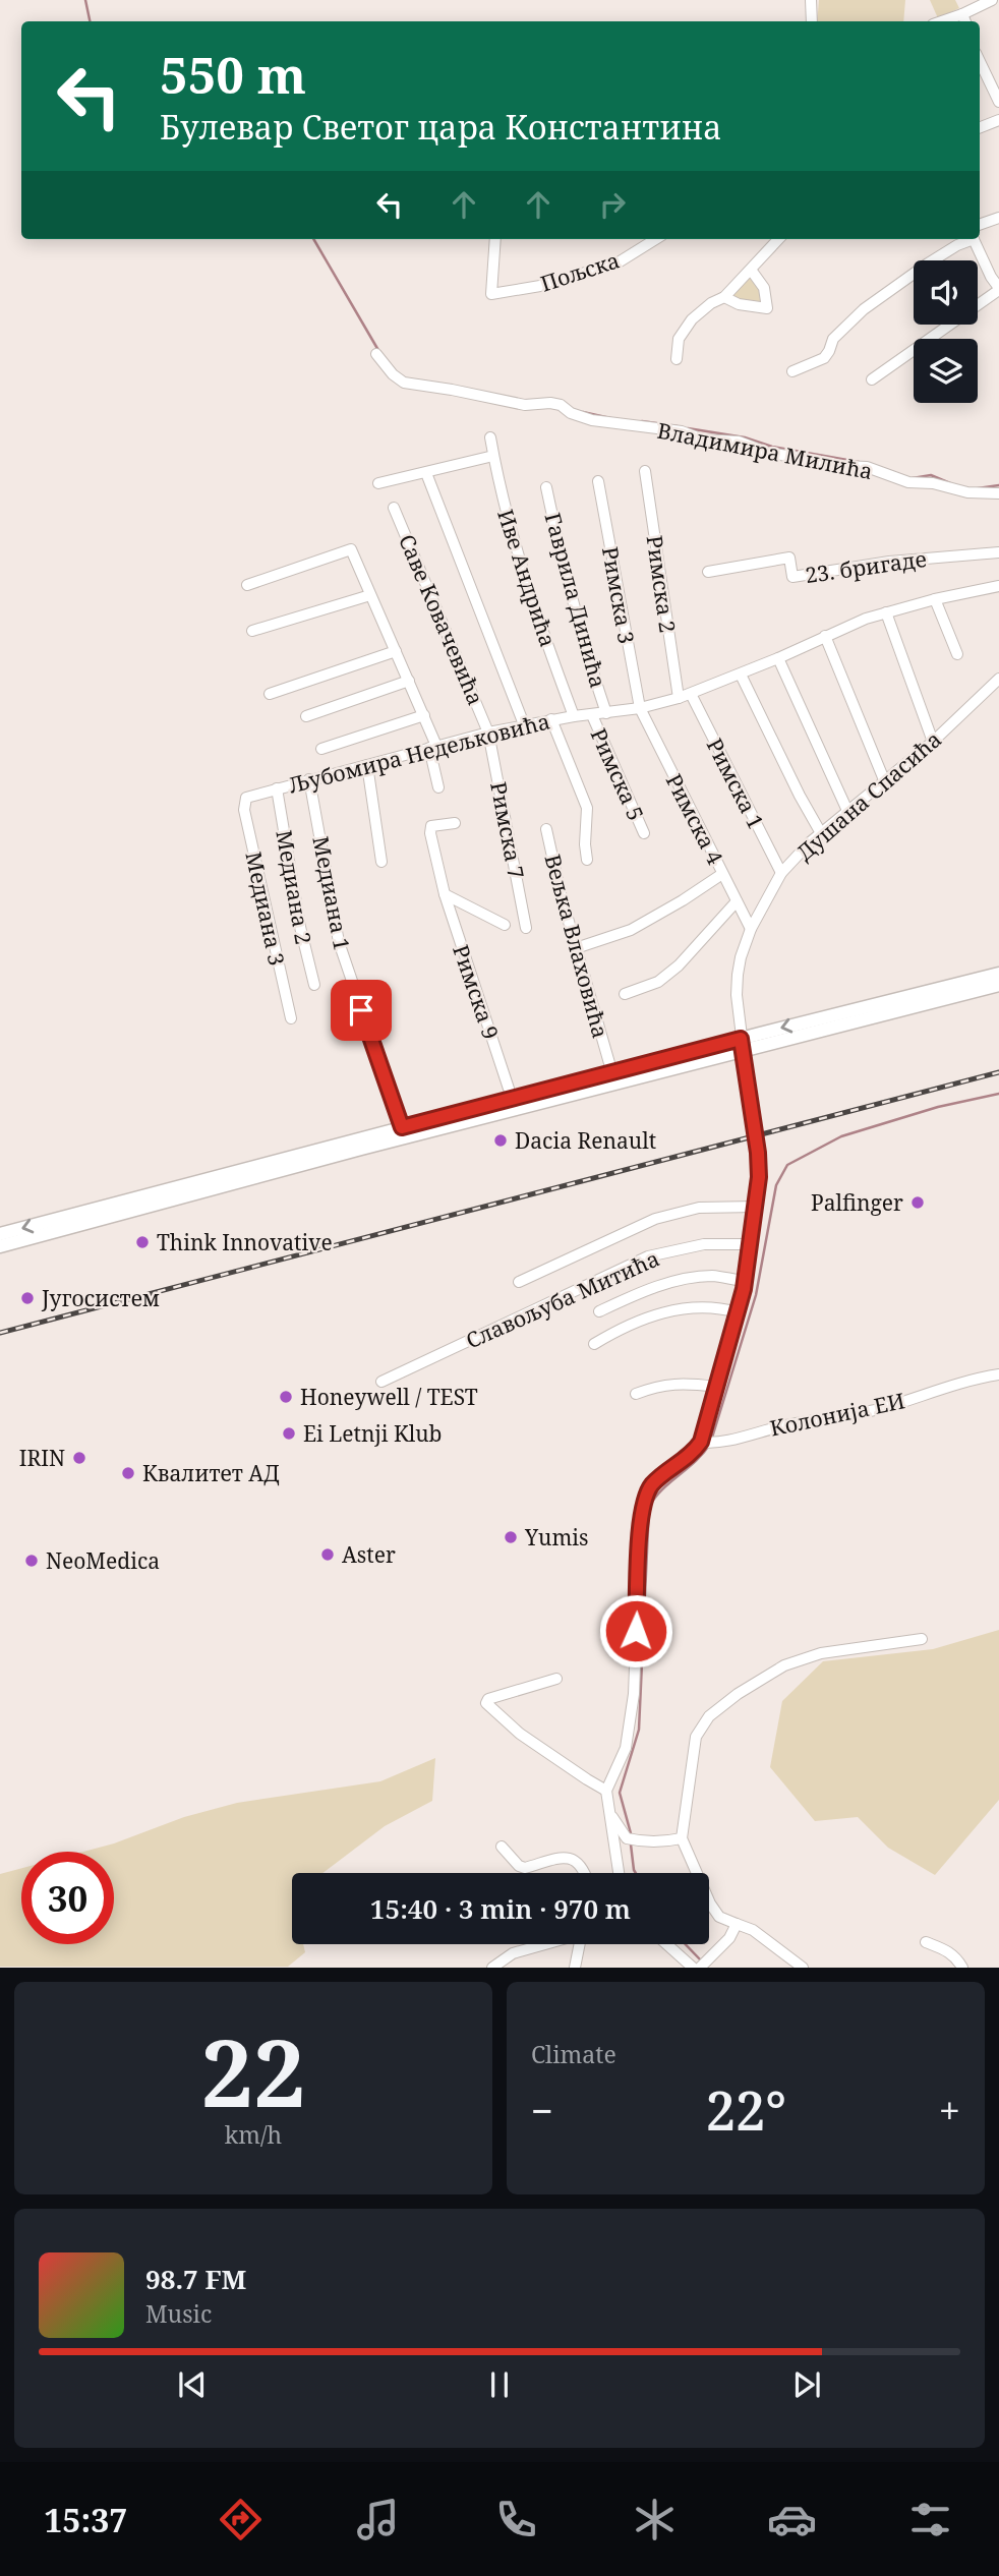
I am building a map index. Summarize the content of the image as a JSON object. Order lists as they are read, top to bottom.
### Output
{
  "streets": {
    "street": [
      "Пољска",
      "Владимира Милића",
      "23. бригаде",
      "Иве Андрића",
      "Римска 2",
      "Римска 3",
      "Гаврила Динића",
      "Саве Ковачевића",
      "Љубомира Недељковића",
      "Римска 5",
      "Римска 1",
      "Душана Спасића",
      "Римска 4",
      "Римска 7",
      "Медиана 2",
      "Медиана 1",
      "Медиана 3",
      "Вељка Влаховића",
      "Римска 9",
      "Славољуба Митића",
      "Колонија ЕИ"
    ]
  },
  "crossings": [
    ["Иве Андрића", "Љубомира Недељковића"],
    ["Римска 2", "Љубомира Недељковића"],
    ["Римска 3", "Љубомира Недељковића"],
    ["Римска 3", "Римска 4"],
    ["Гаврила Динића", "Љубомира Недељковића"],
    ["Саве Ковачевића", "Љубомира Недељковића"],
    ["Саве Ковачевића", "Римска 7"],
    ["Љубомира Недељковића", "Римска 5"],
    ["Љубомира Недељковића", "Римска 1"],
    ["Љубомира Недељковића", "Римска 4"],
    ["Љубомира Недељковића", "Римска 7"],
    ["Љубомира Недељковића", "Медиана 2"],
    ["Љубомира Недељковића", "Медиана 1"],
    ["Љубомира Недељковића", "Медиана 3"],
    ["Римска 1", "Душана Спасића"],
    ["Душана Спасића", "Римска 4"],
    ["Душана Спасића", "Славољуба Митића"],
    ["Душана Спасића", "Колонија ЕИ"]
  ],
  "places": [
    "Dacia Renault",
    "Palfinger",
    "Think Innovative",
    "Југосистем",
    "Honeywell / TEST",
    "Ei Letnji Klub",
    "IRIN",
    "Квалитет АД",
    "Yumis",
    "Aster",
    "NeoMedica"
  ],
  "page": {
    "turn": ["550 m", "Булевар Светог цара Константина"],
    "limit": "30",
    "trip": "15:40 · 3 min · 970 m",
    "tile": [
      ["22", "km/h"],
      "Climate"
    ],
    "heat": ["−", "22°", "+"],
    "song": ["98.7 FM", "Music"],
    "tabs": "15:37"
  }
}
